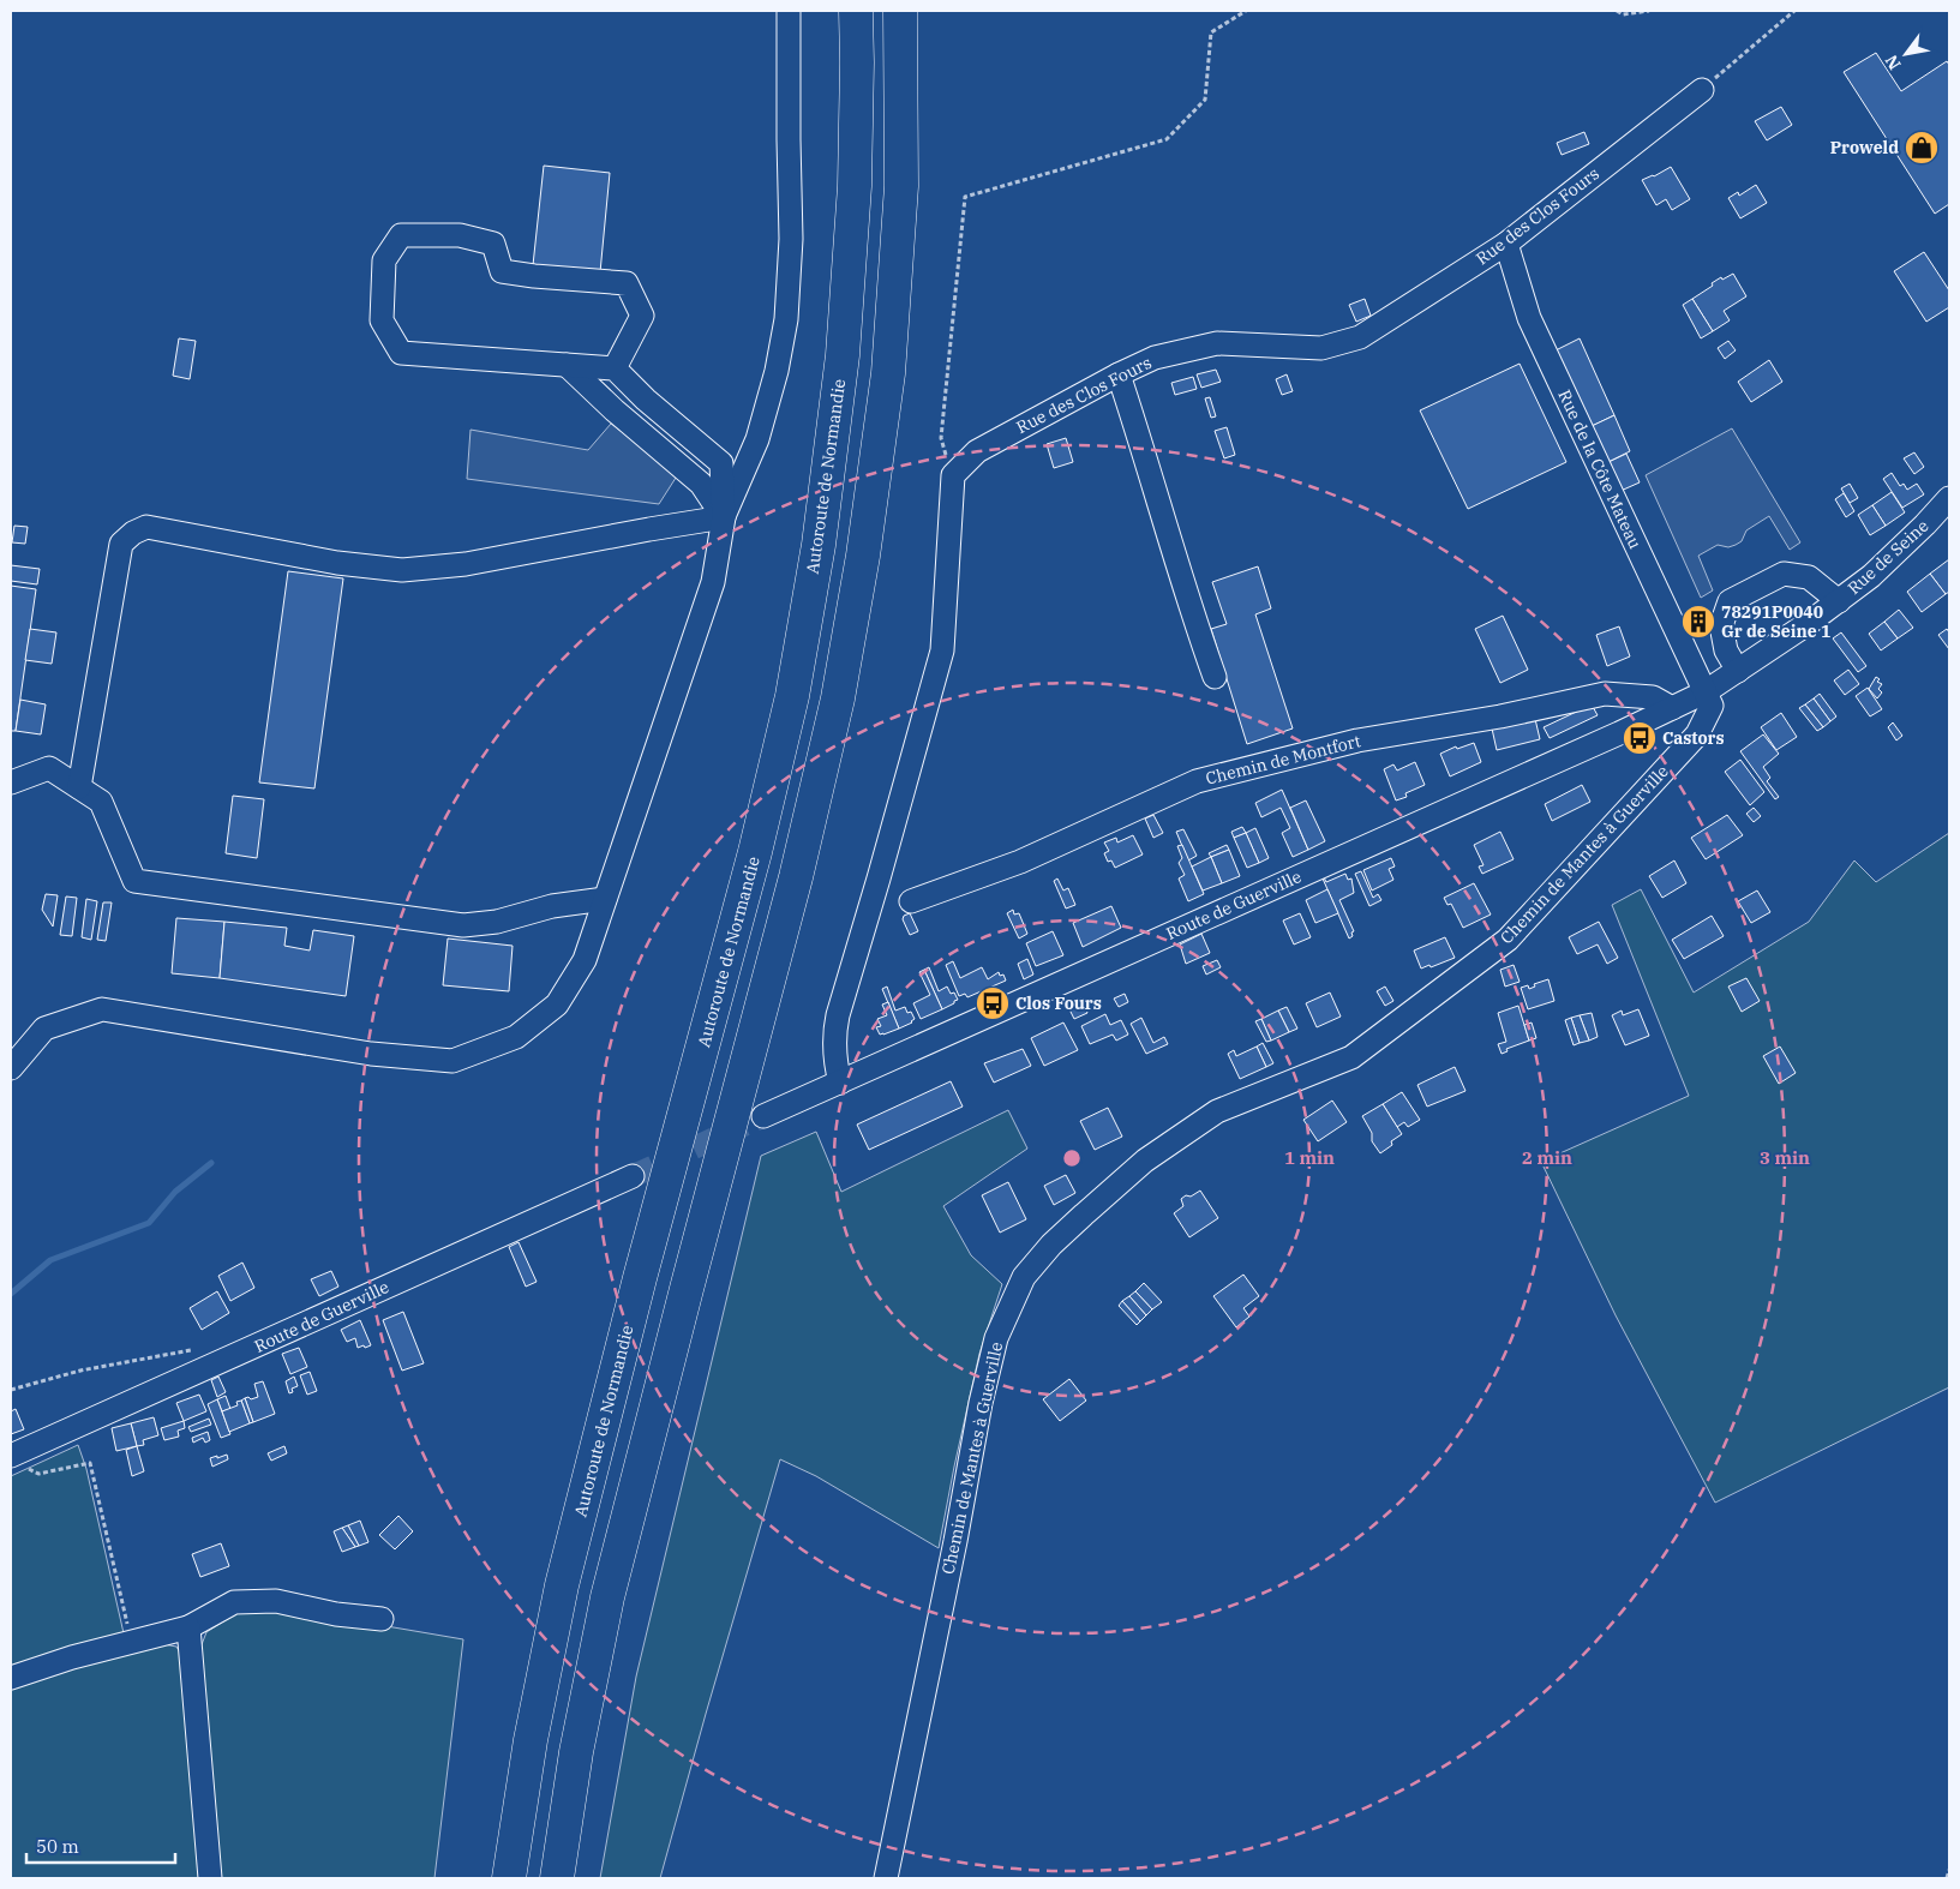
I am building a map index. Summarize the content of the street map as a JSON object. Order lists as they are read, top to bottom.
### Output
{
  "streets": {
    "highway": ["Autoroute de Normandie"],
    "street": [
      "Rue des Clos Fours",
      "Rue de la Côte Mateau",
      "Rue de Seine",
      "Chemin de Montfort",
      "Chemin de Mantes à Guerville",
      "Route de Guerville"
    ]
  },
  "crossings": [
    ["Rue des Clos Fours", "Rue de la Côte Mateau"],
    ["Rue de la Côte Mateau", "Rue de Seine"],
    ["Rue de la Côte Mateau", "Chemin de Mantes à Guerville"],
    ["Rue de la Côte Mateau", "Route de Guerville"],
    ["Rue de Seine", "Chemin de Mantes à Guerville"],
    ["Rue de Seine", "Route de Guerville"],
    ["Chemin de Montfort", "Route de Guerville"],
    ["Chemin de Mantes à Guerville", "Route de Guerville"]
  ],
  "places": {
    "shop": ["Proweld"],
    "building": ["78291P0040 Gr de Seine 1"],
    "bus stop": ["Castors", "Clos Fours"]
  },
  "scale_bar": "50 m",
  "north": "bottom left",
  "rings": ["1 min", "2 min", "3 min"]
}
